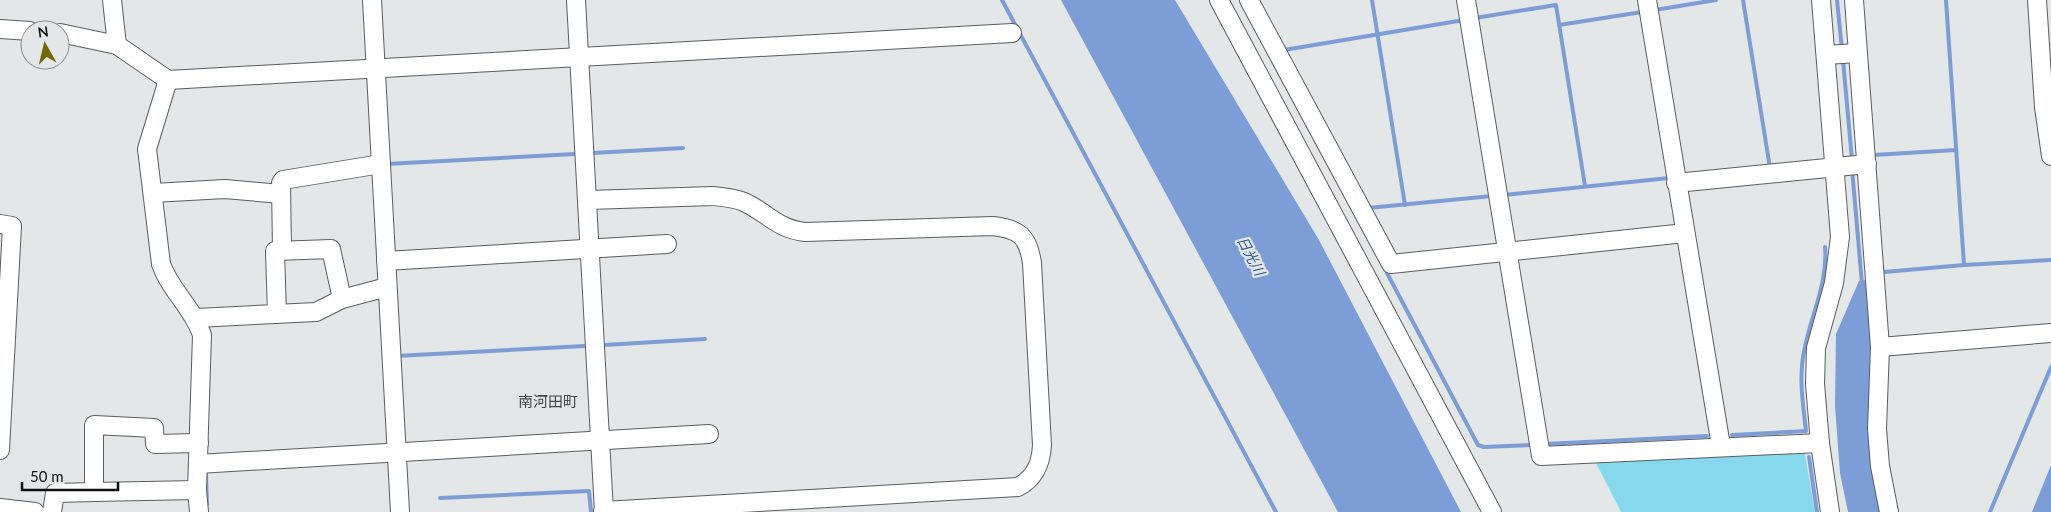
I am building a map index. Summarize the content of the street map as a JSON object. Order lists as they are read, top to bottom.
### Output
{
  "districts": ["南河田町"],
  "water": ["日光川"],
  "scale_bar": "50 m",
  "north": "top"
}
